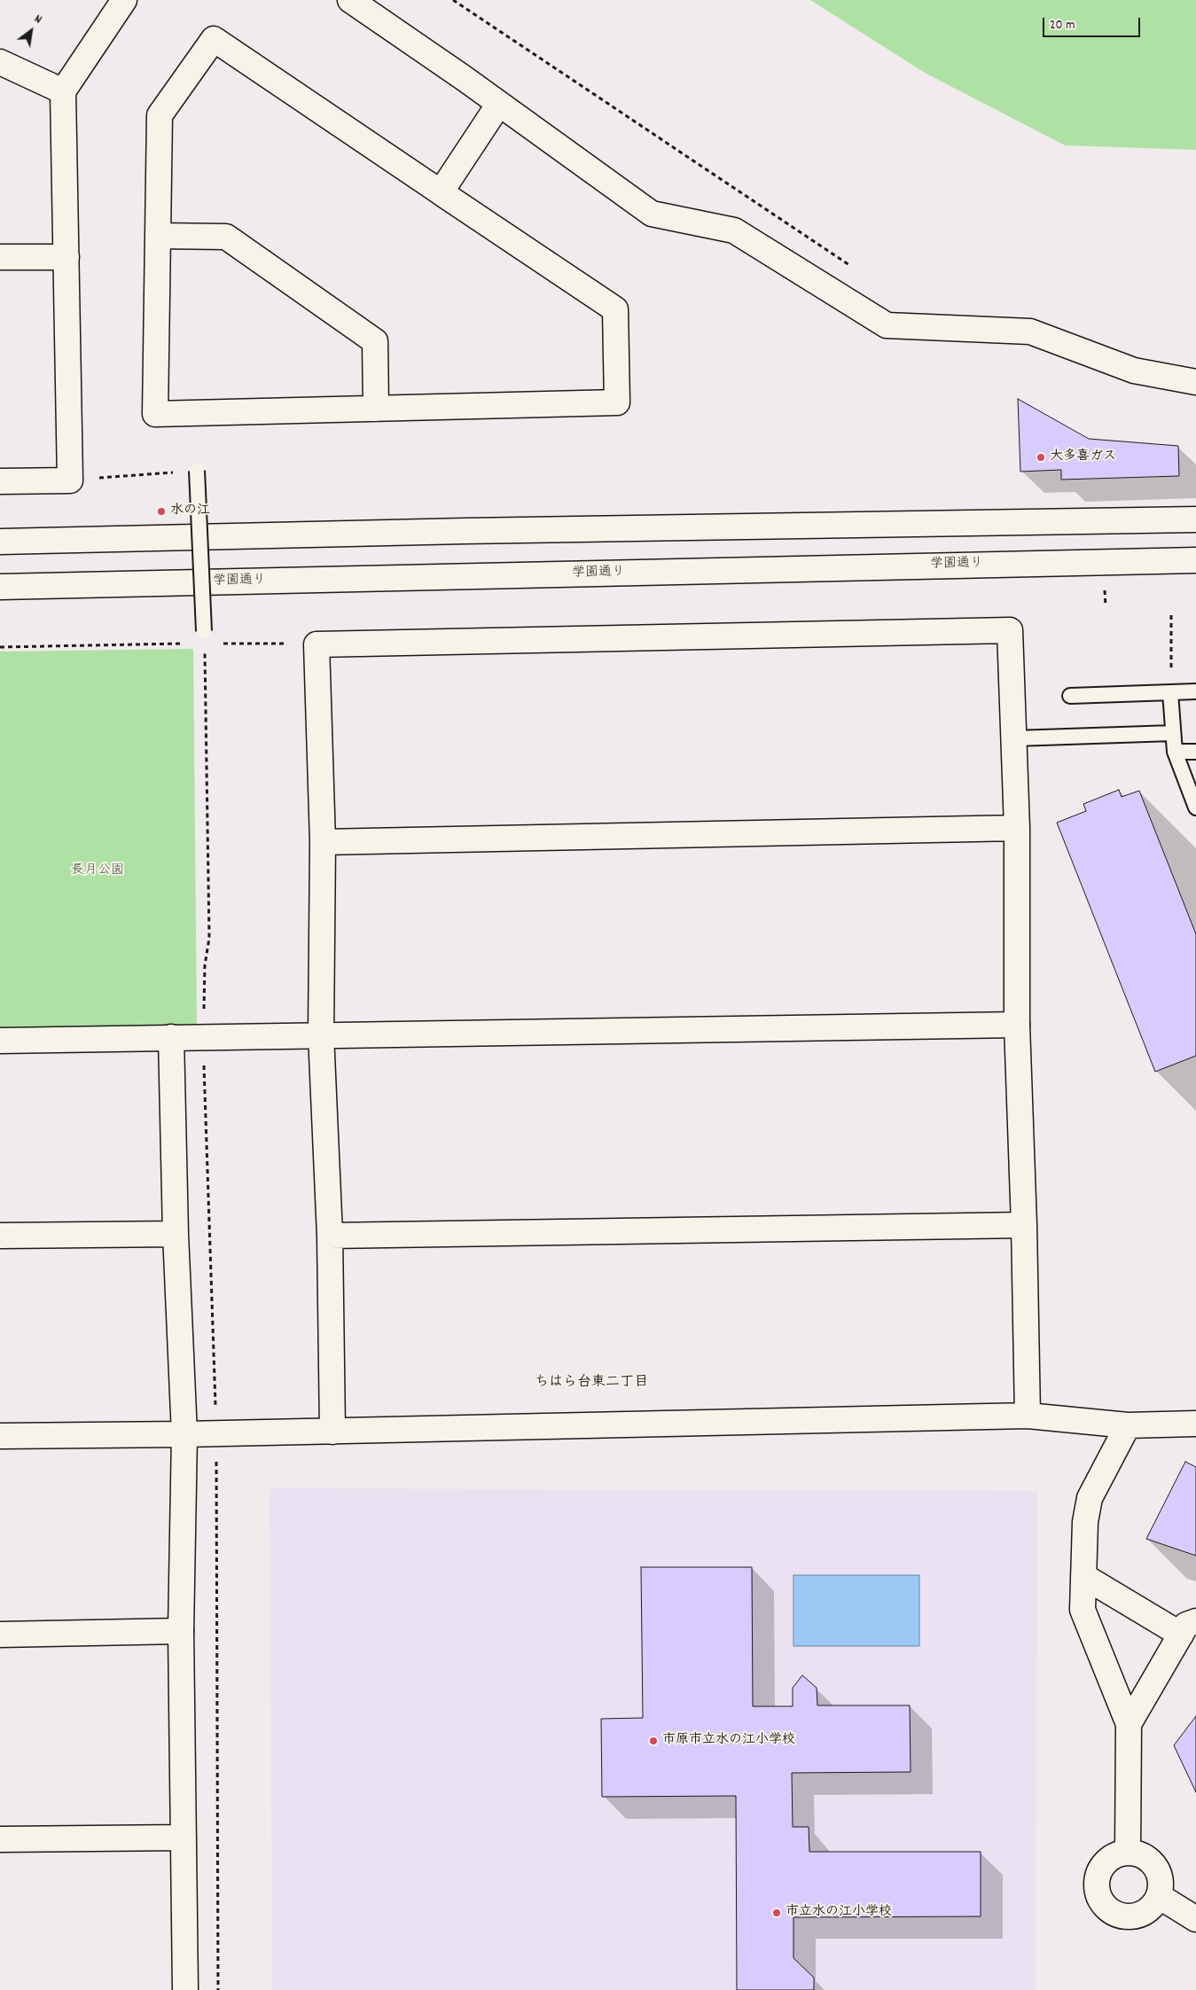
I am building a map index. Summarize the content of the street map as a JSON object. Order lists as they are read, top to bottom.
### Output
{
  "streets": {
    "street": ["学園通り"]
  },
  "districts": ["ちはら台東二丁目"],
  "parks": ["長月公園"],
  "places": [
    "大多喜ガス",
    "水の江",
    "市原市立水の江小学校",
    "市立水の江小学校"
  ],
  "scale_bar": "20 m",
  "north": "top right"
}
